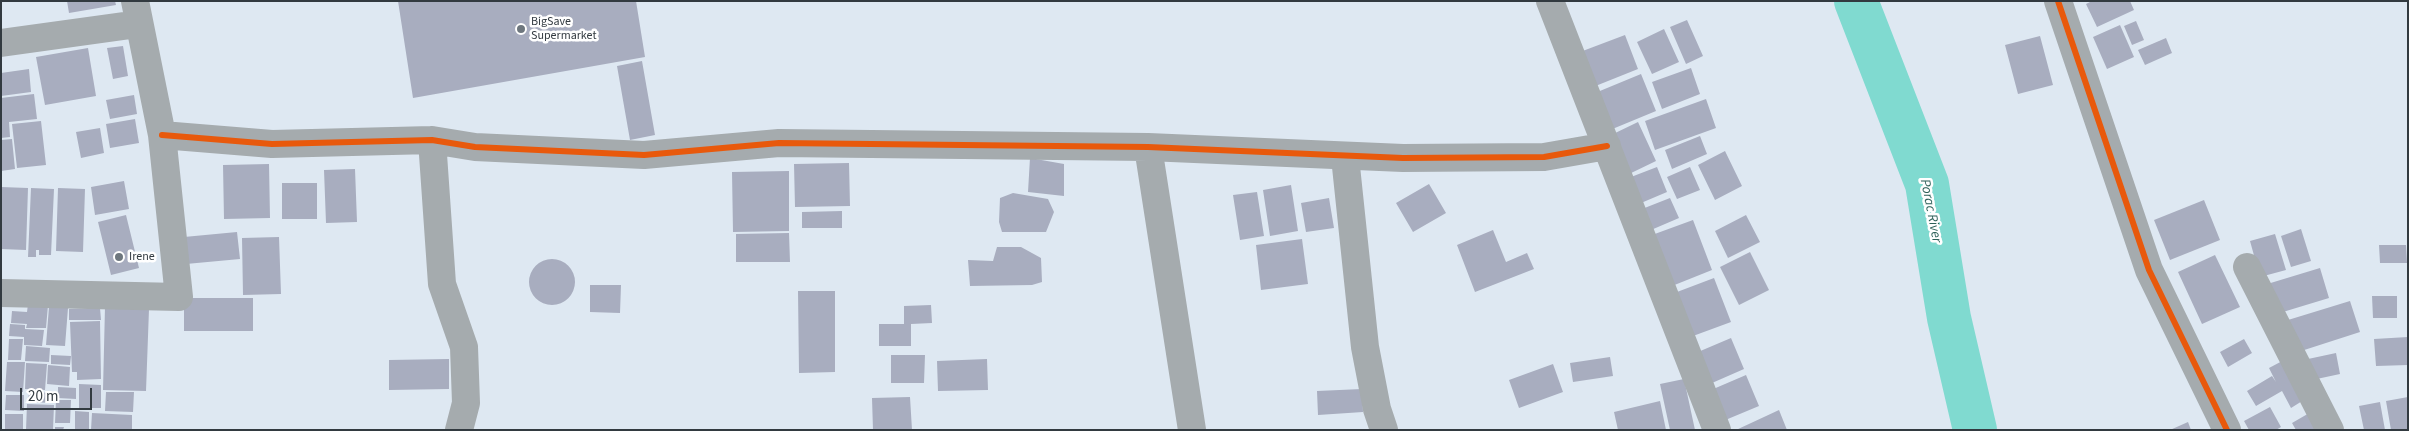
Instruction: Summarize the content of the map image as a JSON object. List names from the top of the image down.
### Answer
{
  "water": ["Porac River"],
  "places": ["BigSave Supermarket", "Irene"],
  "scale_bar": "20 m"
}
